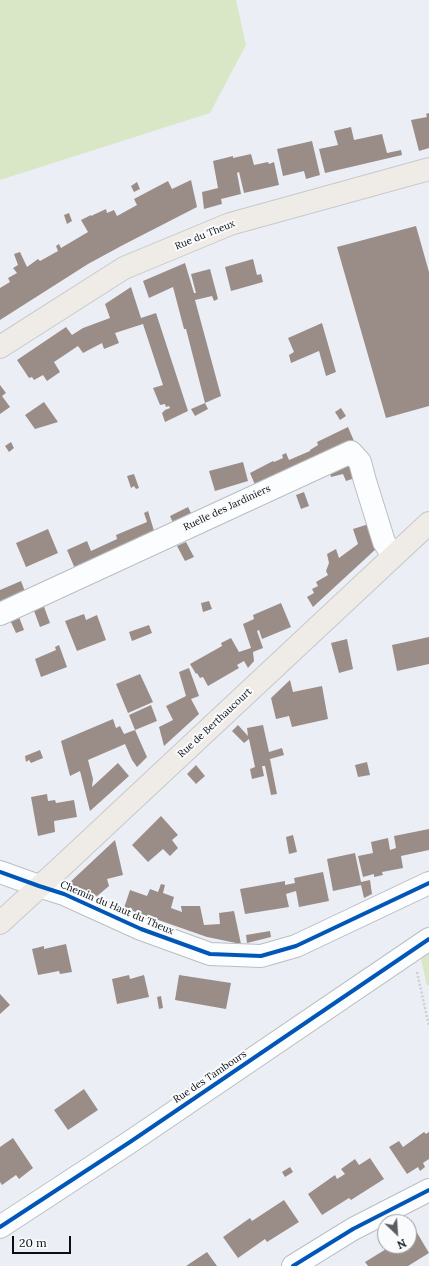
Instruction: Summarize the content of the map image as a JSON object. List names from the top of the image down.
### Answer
{
  "streets": {
    "main road": ["Rue du Theux", "Rue de Berthaucourt"],
    "street": ["Ruelle des Jardiniers", "Chemin du Haut du Theux", "Rue des Tambours"]
  },
  "crossings": [
    ["Ruelle des Jardiniers", "Rue de Berthaucourt"],
    ["Rue de Berthaucourt", "Chemin du Haut du Theux"]
  ],
  "scale_bar": "20 m",
  "north": "bottom right"
}
